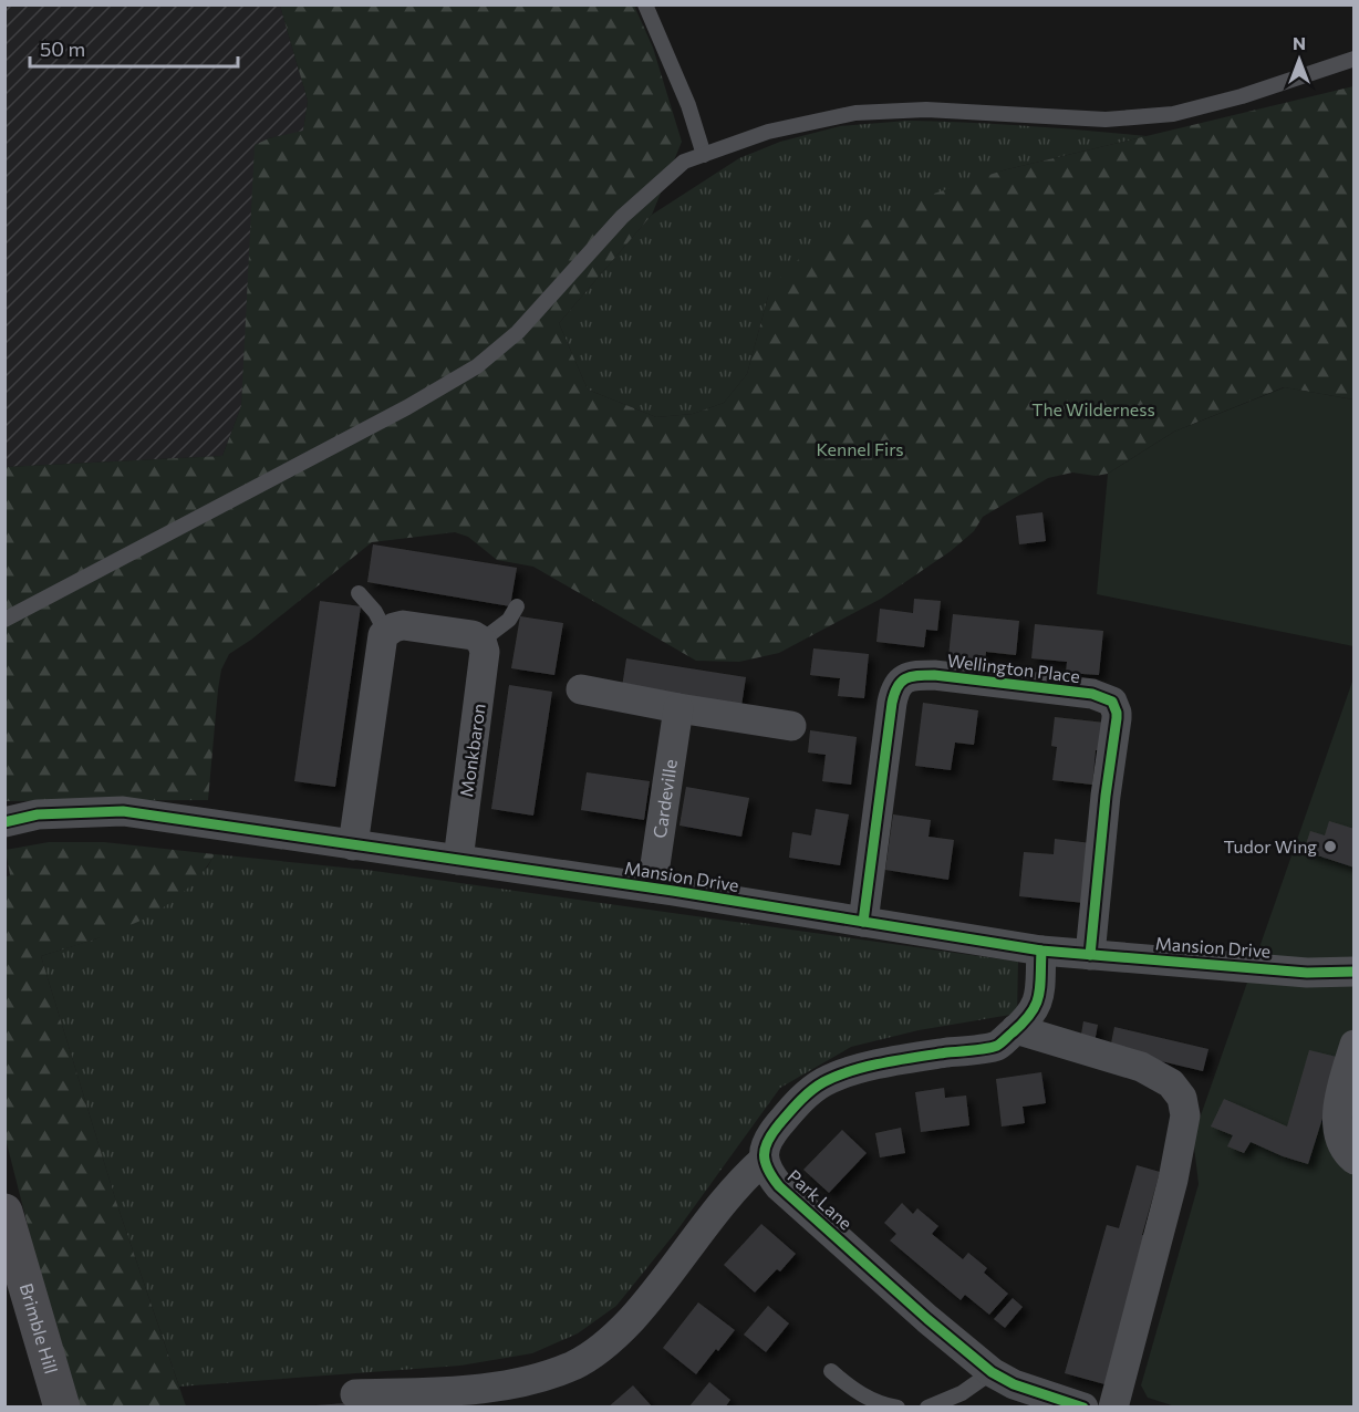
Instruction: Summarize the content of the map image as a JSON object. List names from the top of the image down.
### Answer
{
  "streets": {
    "main road": ["Brimble Hill"],
    "street": [
      "Wellington Place",
      "Monkbaron",
      "Cardeville",
      "Mansion Drive",
      "Park Lane"
    ]
  },
  "crossings": [
    ["Wellington Place", "Mansion Drive"],
    ["Monkbaron", "Mansion Drive"],
    ["Cardeville", "Mansion Drive"]
  ],
  "parks": ["The Wilderness", "Kennel Firs"],
  "places": ["Tudor Wing"],
  "scale_bar": "50 m",
  "north": "top"
}
